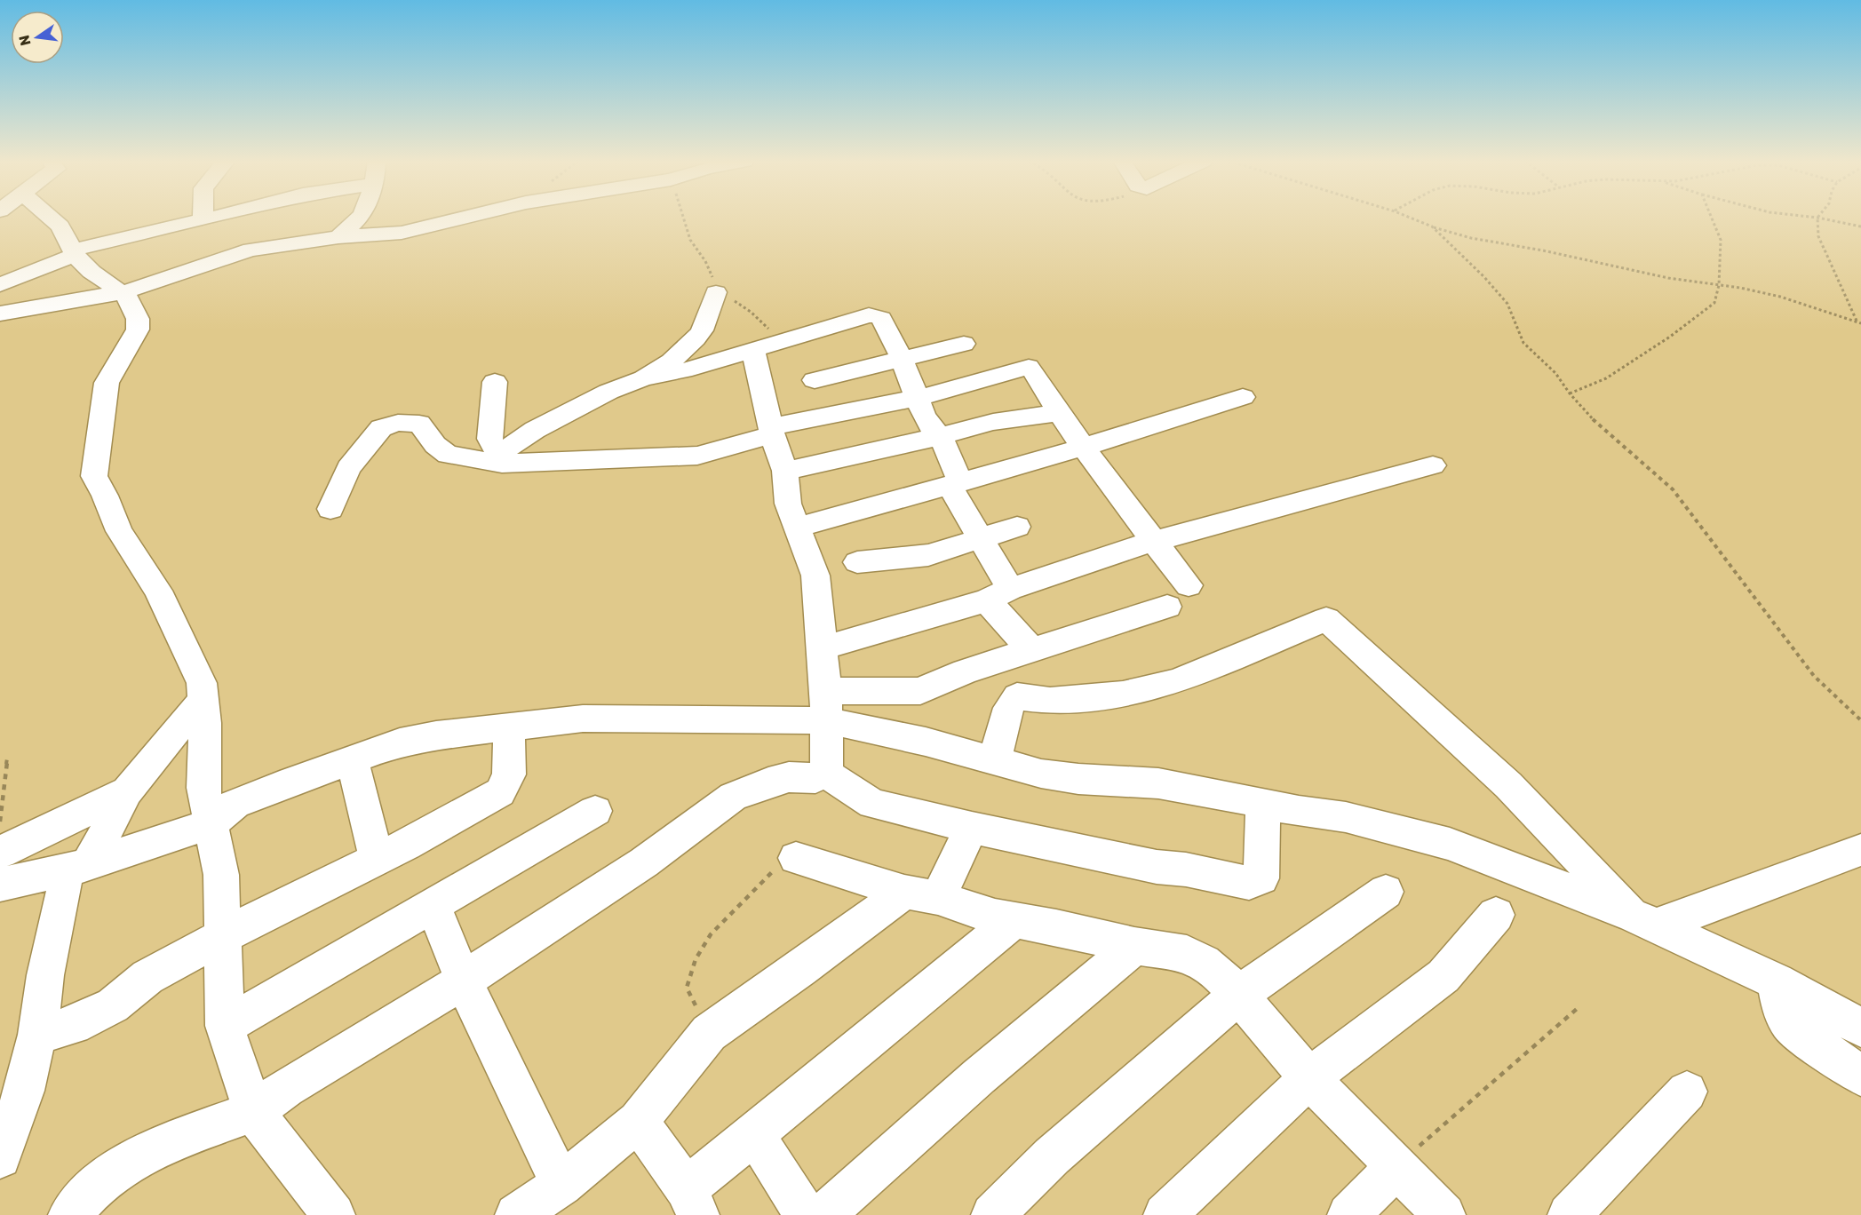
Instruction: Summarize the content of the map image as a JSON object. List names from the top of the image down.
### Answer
{
  "north": "left"
}
